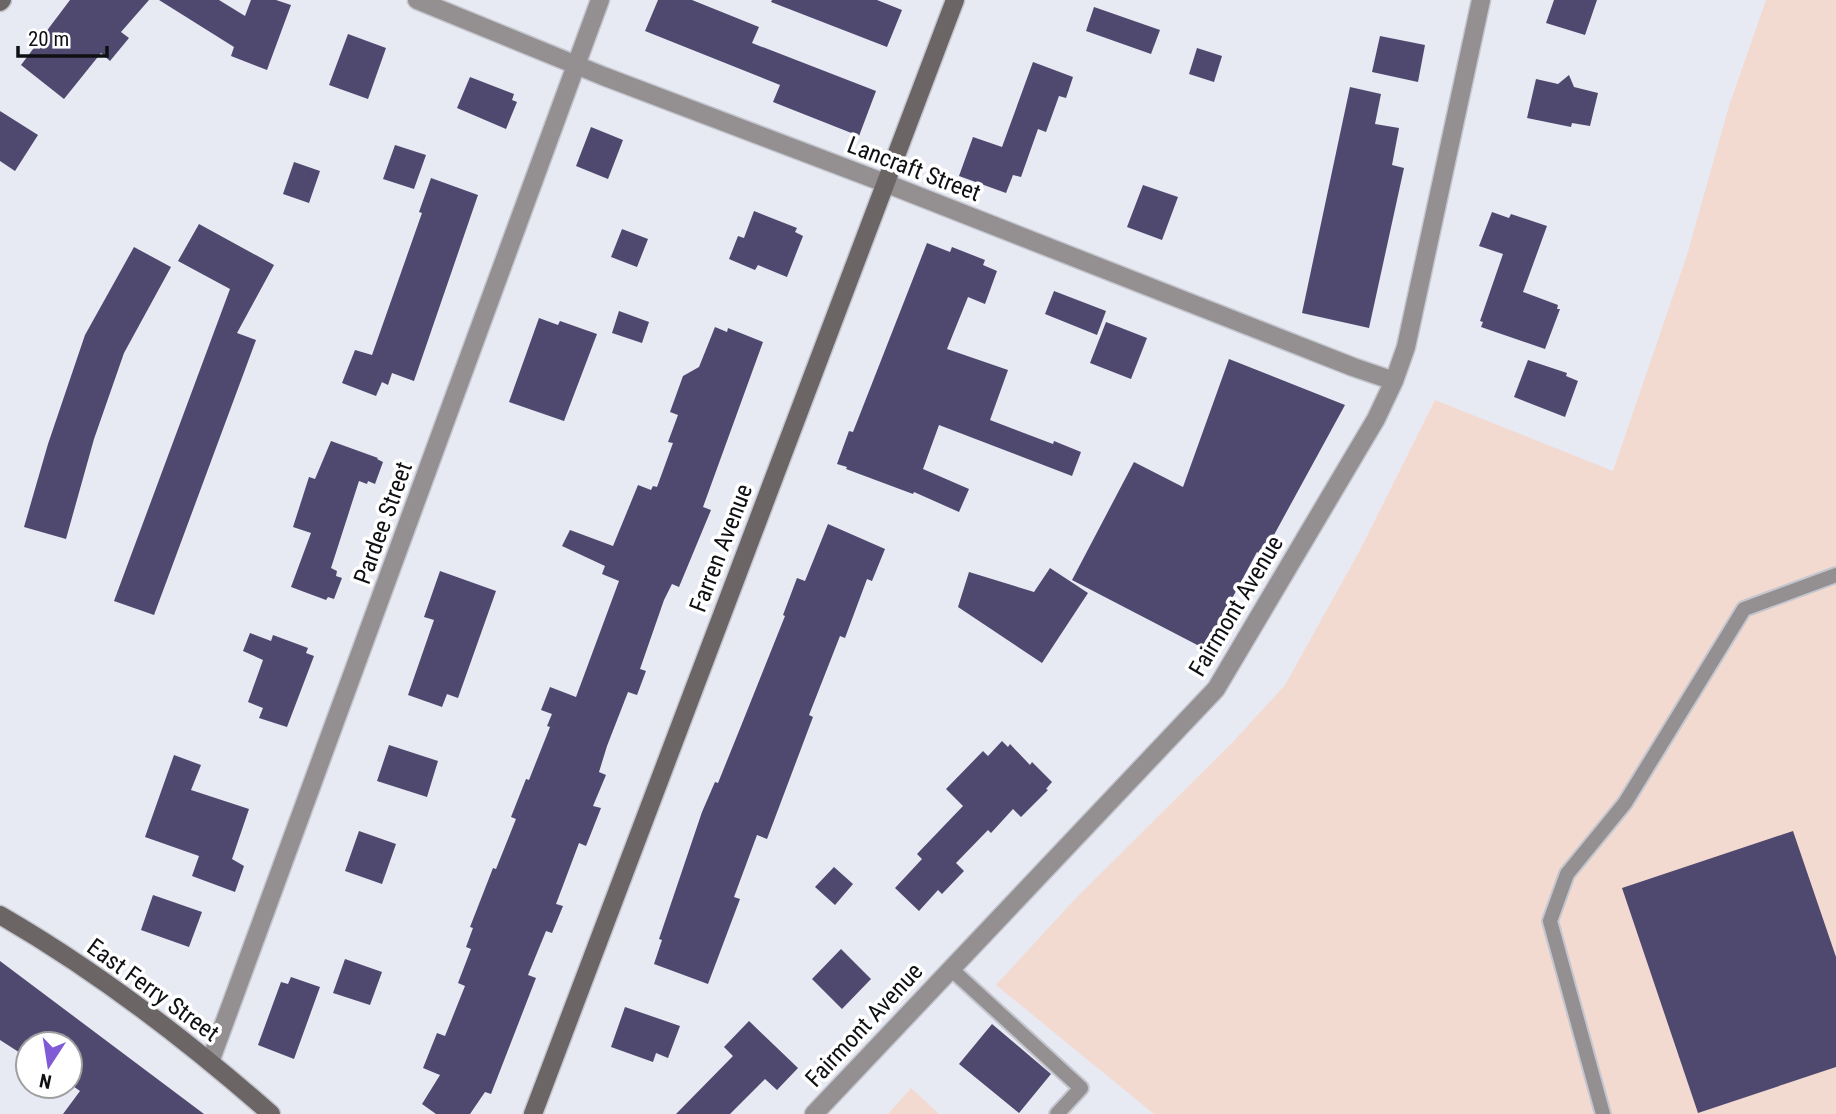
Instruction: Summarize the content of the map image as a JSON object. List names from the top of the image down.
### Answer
{
  "streets": {
    "main road": ["Farren Avenue", "East Ferry Street"],
    "street": ["Lancraft Street", "Pardee Street", "Fairmont Avenue"]
  },
  "crossings": [
    ["Lancraft Street", "Pardee Street"],
    ["Lancraft Street", "Farren Avenue"],
    ["Lancraft Street", "Fairmont Avenue"],
    ["Pardee Street", "East Ferry Street"]
  ],
  "scale_bar": "20 m",
  "north": "bottom"
}
